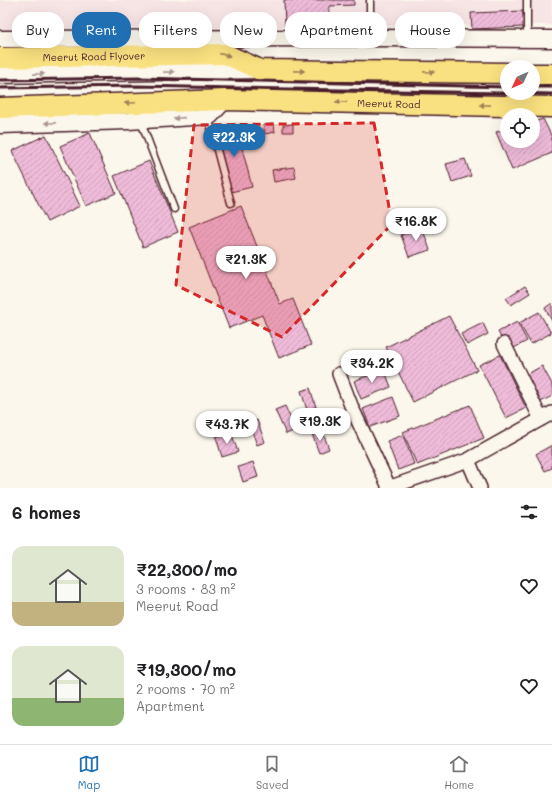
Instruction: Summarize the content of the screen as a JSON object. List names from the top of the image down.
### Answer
{
  "streets": {
    "main road": ["Meerut Road Flyover", "Meerut Road"]
  },
  "one_way": ["Meerut Road Flyover"],
  "north": "bottom left",
  "page": {
    "chip": [
      "Buy",
      "Rent",
      "Filters",
      "New",
      "Apartment",
      "House"
    ],
    "price": [
      "₹22.3K",
      "₹16.8K",
      "₹21.3K",
      "₹34.2K",
      "₹19.3K",
      "₹43.7K"
    ],
    "heading": "6 homes",
    "list": [
      {
        "name": "₹22,300/mo",
        "note": "3 rooms · 83 m² · Meerut Road"
      },
      {
        "name": "₹19,300/mo",
        "note": "2 rooms · 70 m² · Apartment"
      }
    ],
    "tabs": ["Map", "Saved", "Home"]
  }
}
